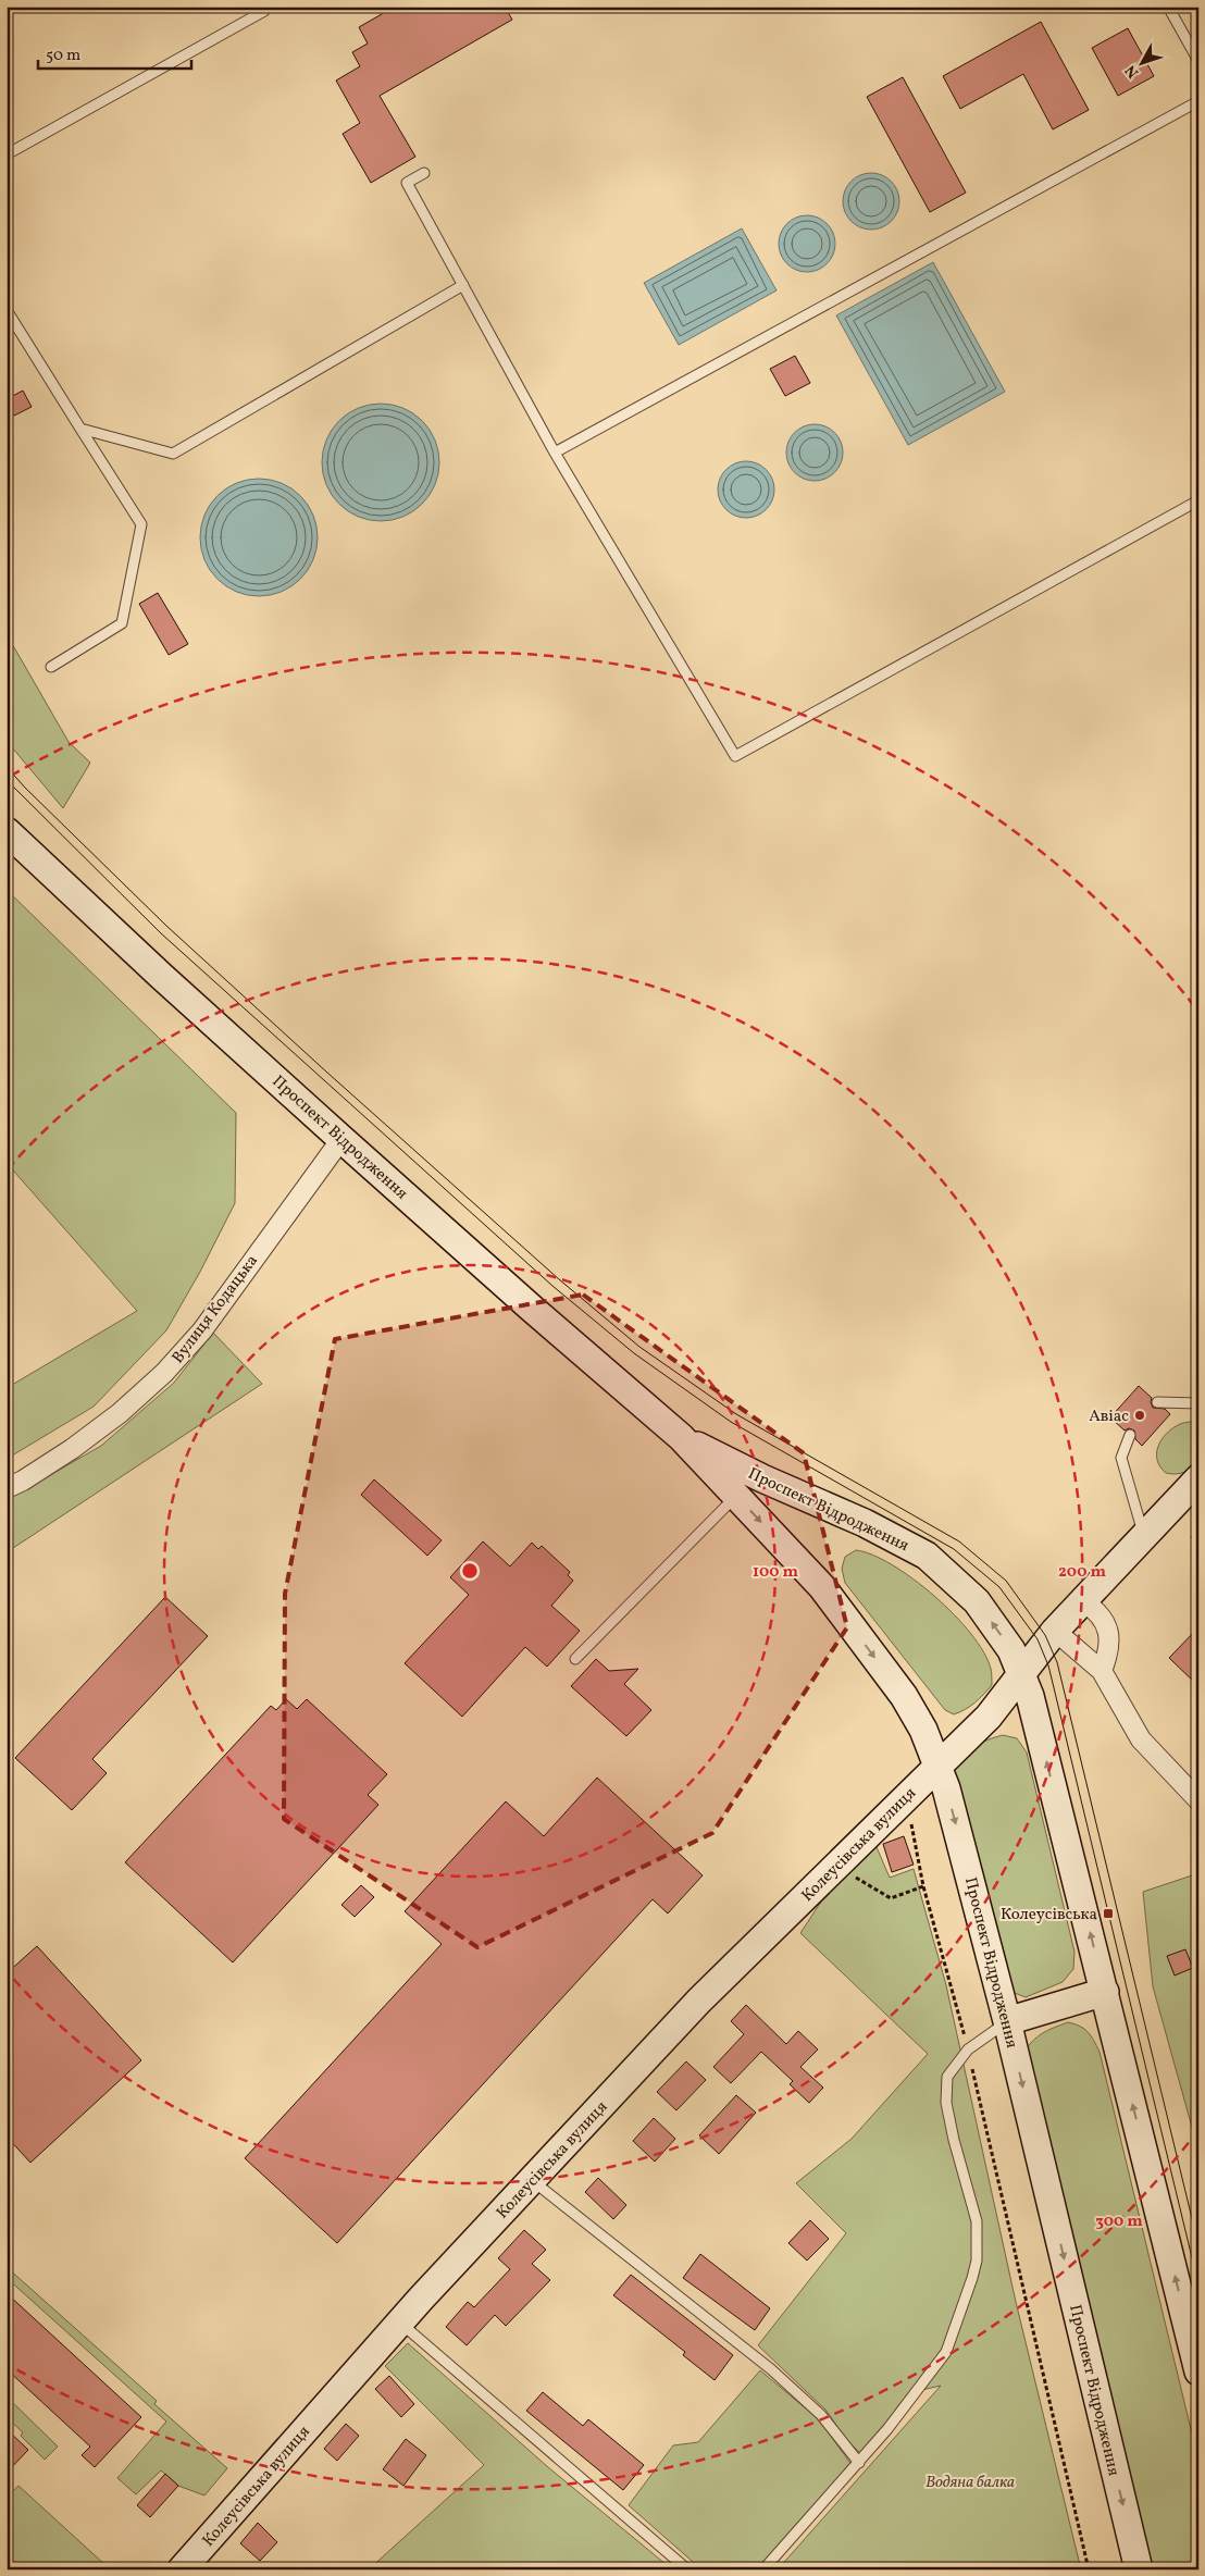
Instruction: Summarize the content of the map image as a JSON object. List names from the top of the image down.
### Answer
{
  "streets": {
    "street": ["Проспект Відродження", "Вулиця Кодацька", "Колеусівська вулиця"]
  },
  "crossings": [
    ["Проспект Відродження", "Вулиця Кодацька"],
    ["Проспект Відродження", "Колеусівська вулиця"]
  ],
  "parks": ["Водяна балка"],
  "places": {
    "other": ["Авіас"],
    "transit": ["Колеусівська"]
  },
  "scale_bar": "50 m",
  "north": "bottom left",
  "rings": ["100 m", "200 m", "300 m"]
}
